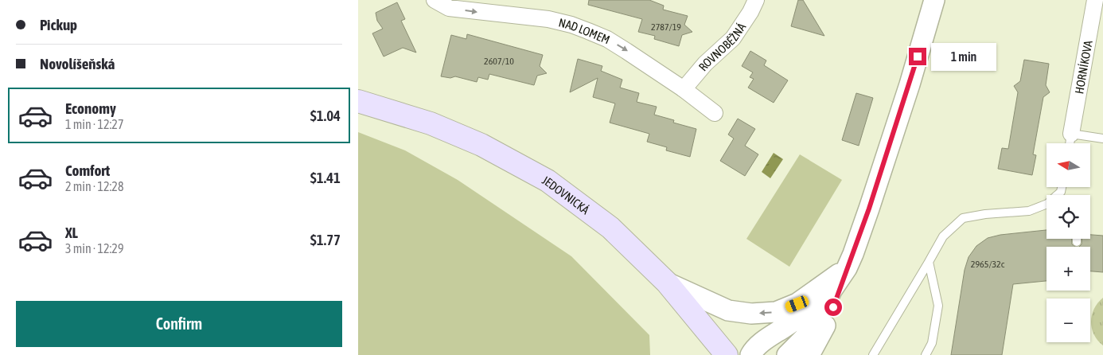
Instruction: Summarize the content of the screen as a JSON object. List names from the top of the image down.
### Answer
{
  "streets": {
    "main road": ["JEDOVNICKÁ"],
    "street": ["NAD LOMEM", "ROVNOBĚŽNÁ", "HORNÍKOVA"]
  },
  "crossings": [
    ["NAD LOMEM", "ROVNOBĚŽNÁ"]
  ],
  "one_way": ["NAD LOMEM"],
  "house_numbers": ["2787/19", "2607/10", "2965/32c"],
  "north": "left",
  "page": {
    "banner": ["Pickup", "Novolíšeňská"],
    "bubble": "1 min",
    "list": [
      {
        "name": "Economy",
        "note": "1 min · 12:27",
        "value": "$1.04"
      },
      {
        "name": "Comfort",
        "note": "2 min · 12:28",
        "value": "$1.41"
      },
      {
        "name": "XL",
        "note": "3 min · 12:29",
        "value": "$1.77"
      }
    ],
    "map_buttons": ["+", "−"],
    "buttons": "Confirm"
  }
}
